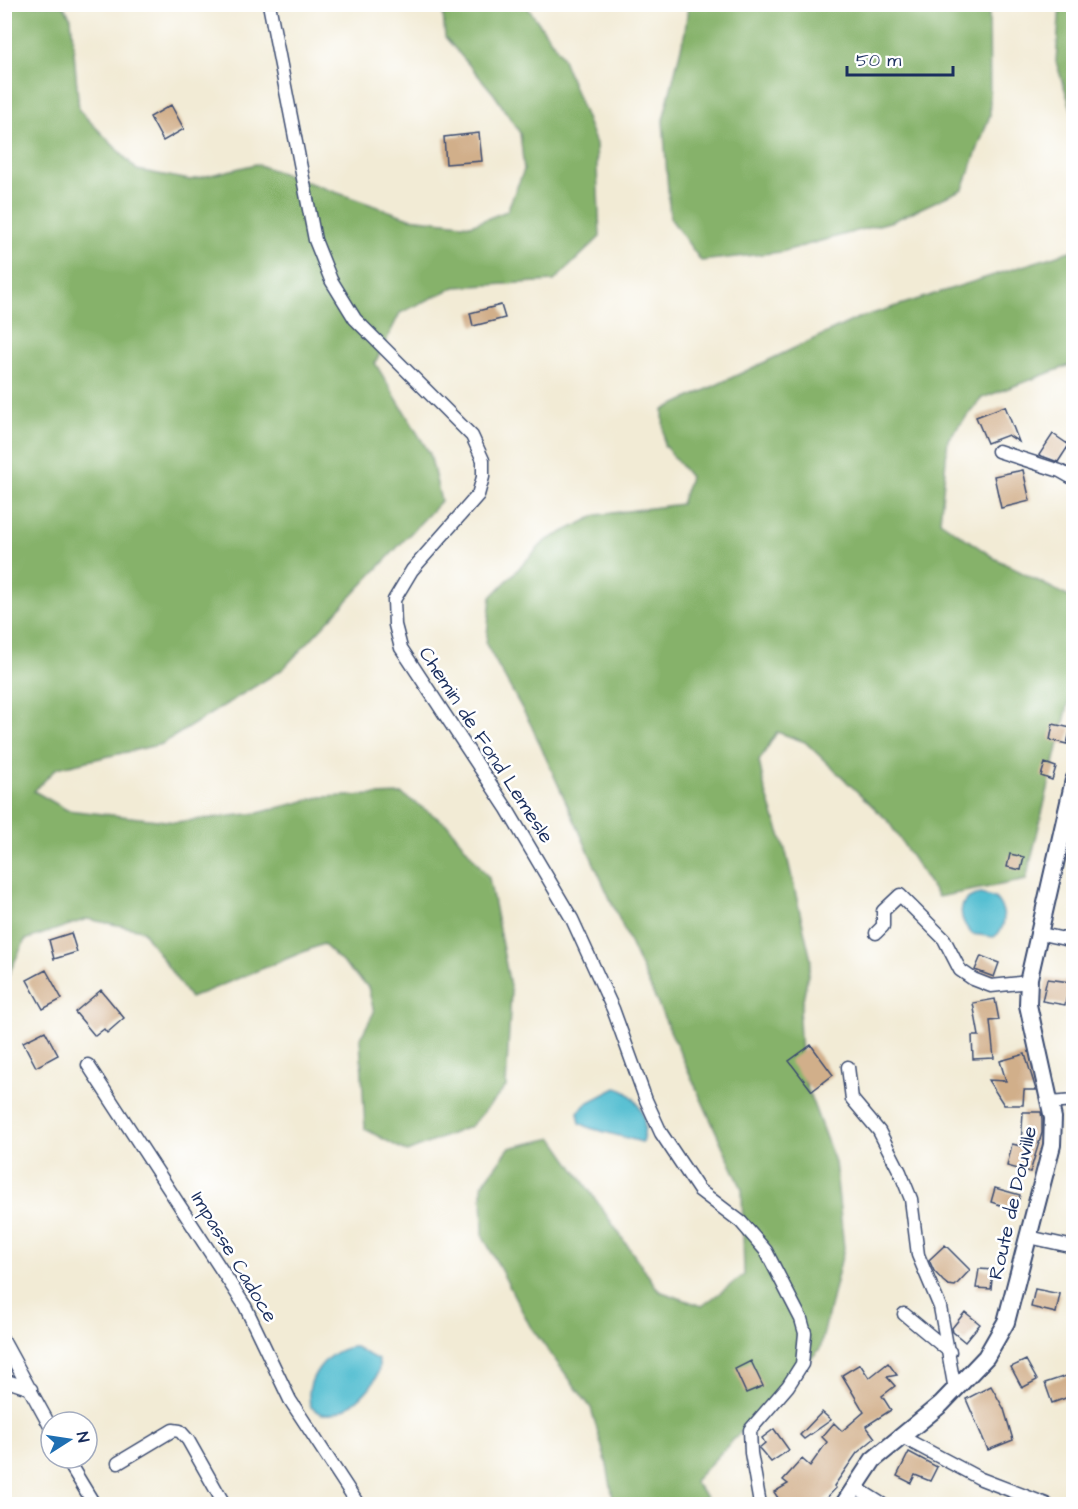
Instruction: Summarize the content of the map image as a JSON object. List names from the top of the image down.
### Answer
{
  "streets": {
    "main road": ["Route de Douville"],
    "street": ["Chemin de Fond Lemesle", "Impasse Cadoce"]
  },
  "scale_bar": "50 m",
  "north": "right"
}
